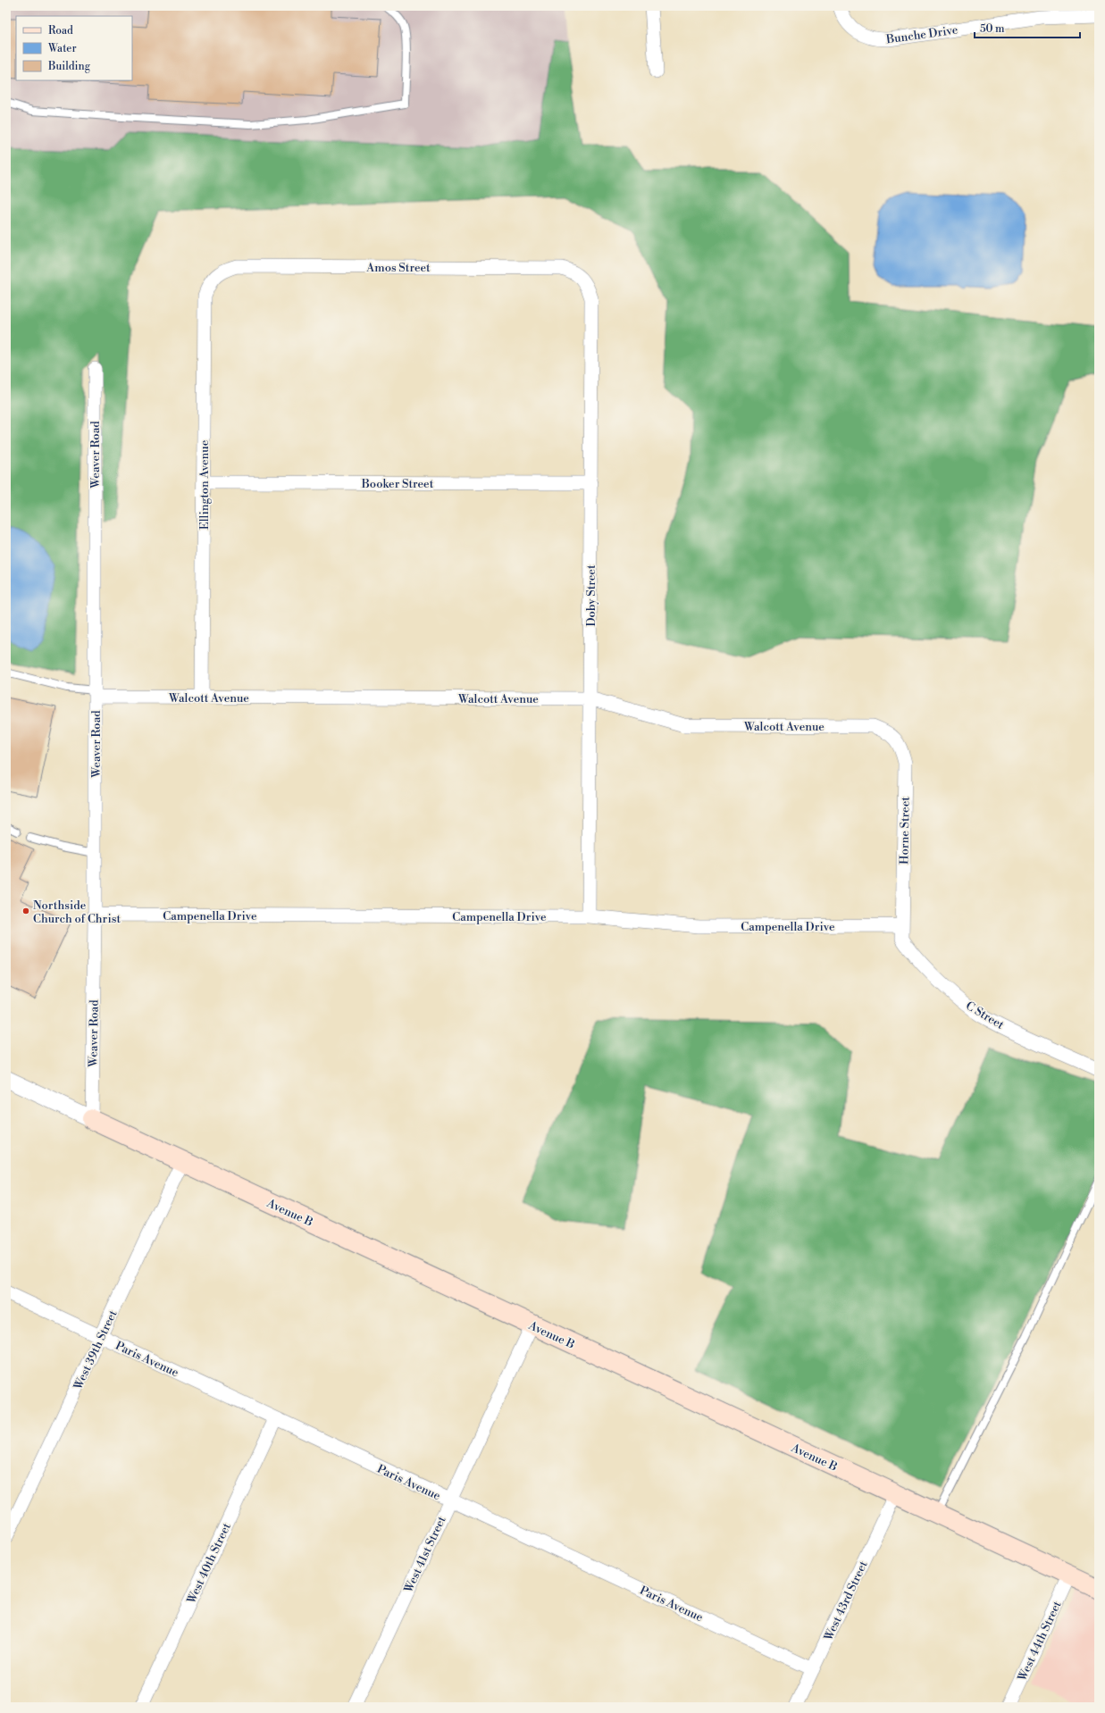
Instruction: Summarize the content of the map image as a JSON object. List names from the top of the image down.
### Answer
{
  "streets": {
    "main road": ["Avenue B"],
    "street": [
      "Bunche Drive",
      "Amos Street",
      "Weaver Road",
      "Booker Street",
      "Ellington Avenue",
      "Doby Street",
      "Walcott Avenue",
      "Horne Street",
      "Campenella Drive",
      "C Street",
      "West 39th Street",
      "Paris Avenue",
      "West 41st Street",
      "West 40th Street",
      "West 43rd Street",
      "West 44th Street"
    ]
  },
  "crossings": [
    ["Amos Street", "Ellington Avenue"],
    ["Amos Street", "Doby Street"],
    ["Weaver Road", "Walcott Avenue"],
    ["Weaver Road", "Campenella Drive"],
    ["Weaver Road", "Avenue B"],
    ["Booker Street", "Ellington Avenue"],
    ["Booker Street", "Doby Street"],
    ["Ellington Avenue", "Walcott Avenue"],
    ["Doby Street", "Walcott Avenue"],
    ["Doby Street", "Campenella Drive"],
    ["Walcott Avenue", "Horne Street"],
    ["Horne Street", "Campenella Drive"],
    ["Horne Street", "C Street"],
    ["Campenella Drive", "C Street"],
    ["Avenue B", "West 39th Street"],
    ["Avenue B", "West 41st Street"],
    ["Avenue B", "West 43rd Street"],
    ["Avenue B", "West 44th Street"],
    ["West 39th Street", "Paris Avenue"],
    ["Paris Avenue", "West 41st Street"],
    ["Paris Avenue", "West 40th Street"],
    ["Paris Avenue", "West 43rd Street"]
  ],
  "places": ["Northside Church of Christ"],
  "legend": ["Road", "Water", "Building"],
  "scale_bar": "50 m"
}
